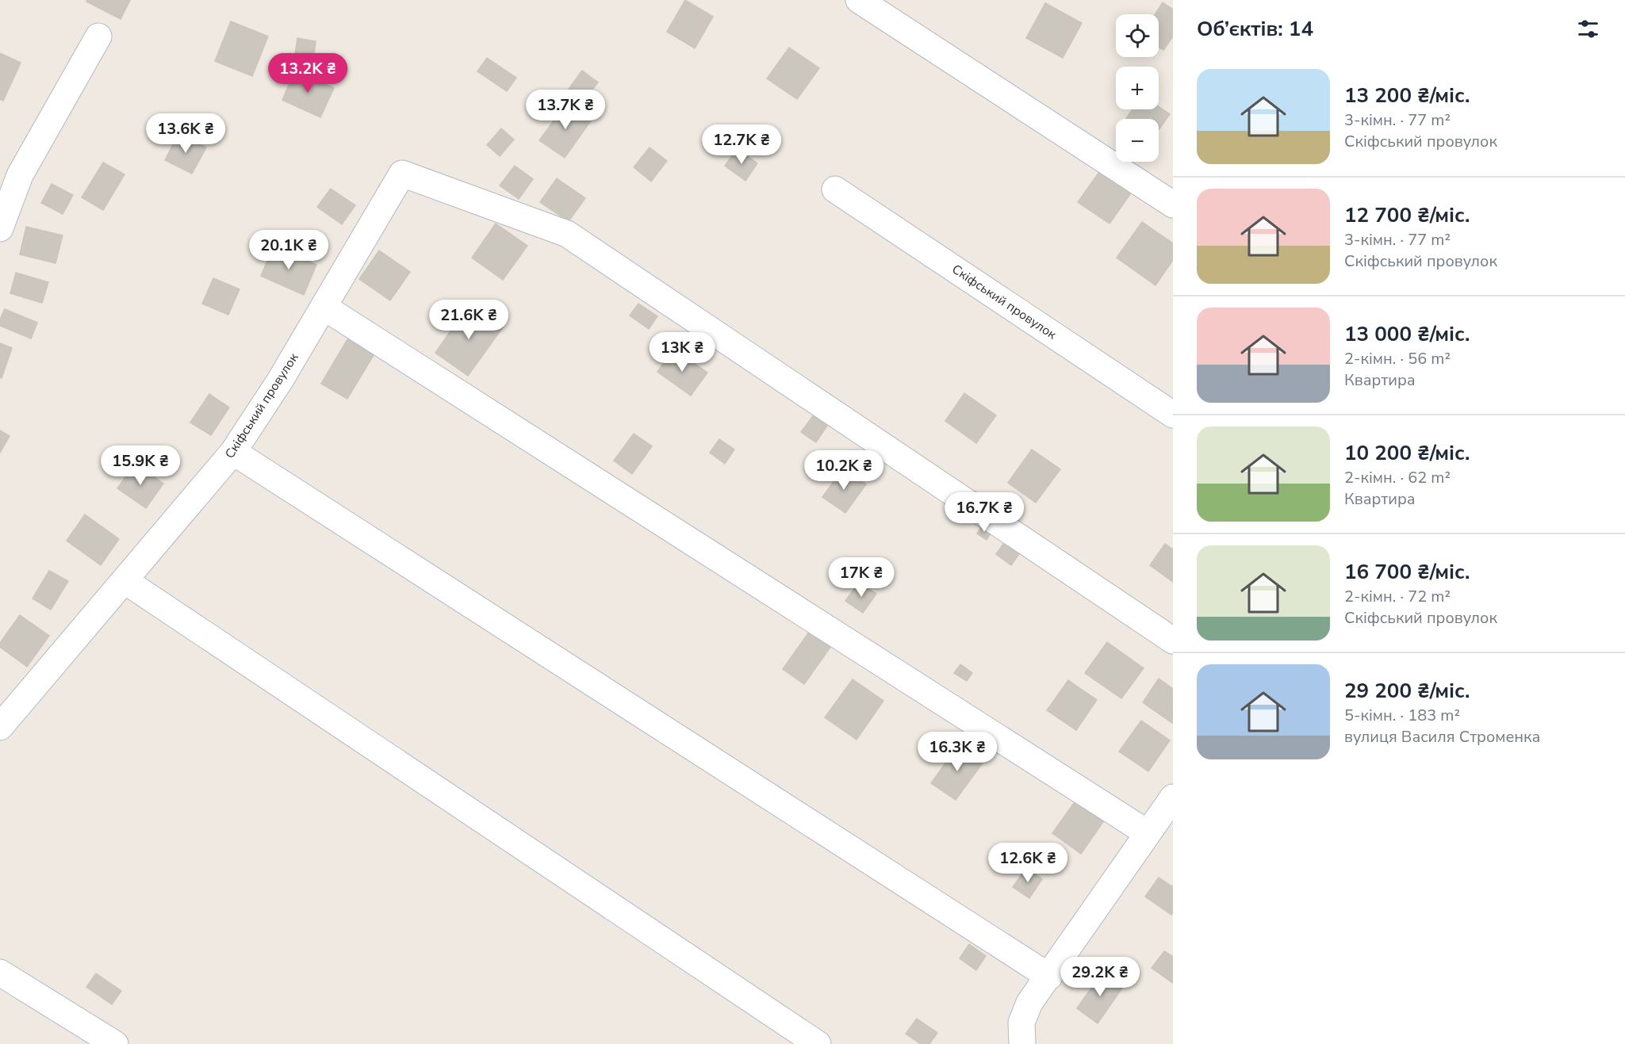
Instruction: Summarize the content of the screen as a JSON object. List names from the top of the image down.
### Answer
{
  "streets": {
    "street": ["Скіфський провулок"]
  },
  "page": {
    "heading": "Об’єктів: 14",
    "map_buttons": ["+", "−"],
    "price": [
      "13.2K ₴",
      "13.7K ₴",
      "13.6K ₴",
      "12.7K ₴",
      "20.1K ₴",
      "21.6K ₴",
      "13K ₴",
      "15.9K ₴",
      "10.2K ₴",
      "16.7K ₴",
      "17K ₴",
      "16.3K ₴",
      "12.6K ₴",
      "29.2K ₴"
    ],
    "list": [
      {
        "name": "13 200 ₴/міс.",
        "note": "3-кімн. · 77 m² · Скіфський провулок"
      },
      {
        "name": "12 700 ₴/міс.",
        "note": "3-кімн. · 77 m² · Скіфський провулок"
      },
      {
        "name": "13 000 ₴/міс.",
        "note": "2-кімн. · 56 m² · Квартира"
      },
      {
        "name": "10 200 ₴/міс.",
        "note": "2-кімн. · 62 m² · Квартира"
      },
      {
        "name": "16 700 ₴/міс.",
        "note": "2-кімн. · 72 m² · Скіфський провулок"
      },
      {
        "name": "29 200 ₴/міс.",
        "note": "5-кімн. · 183 m² · вулиця Василя Строменка"
      }
    ]
  }
}
